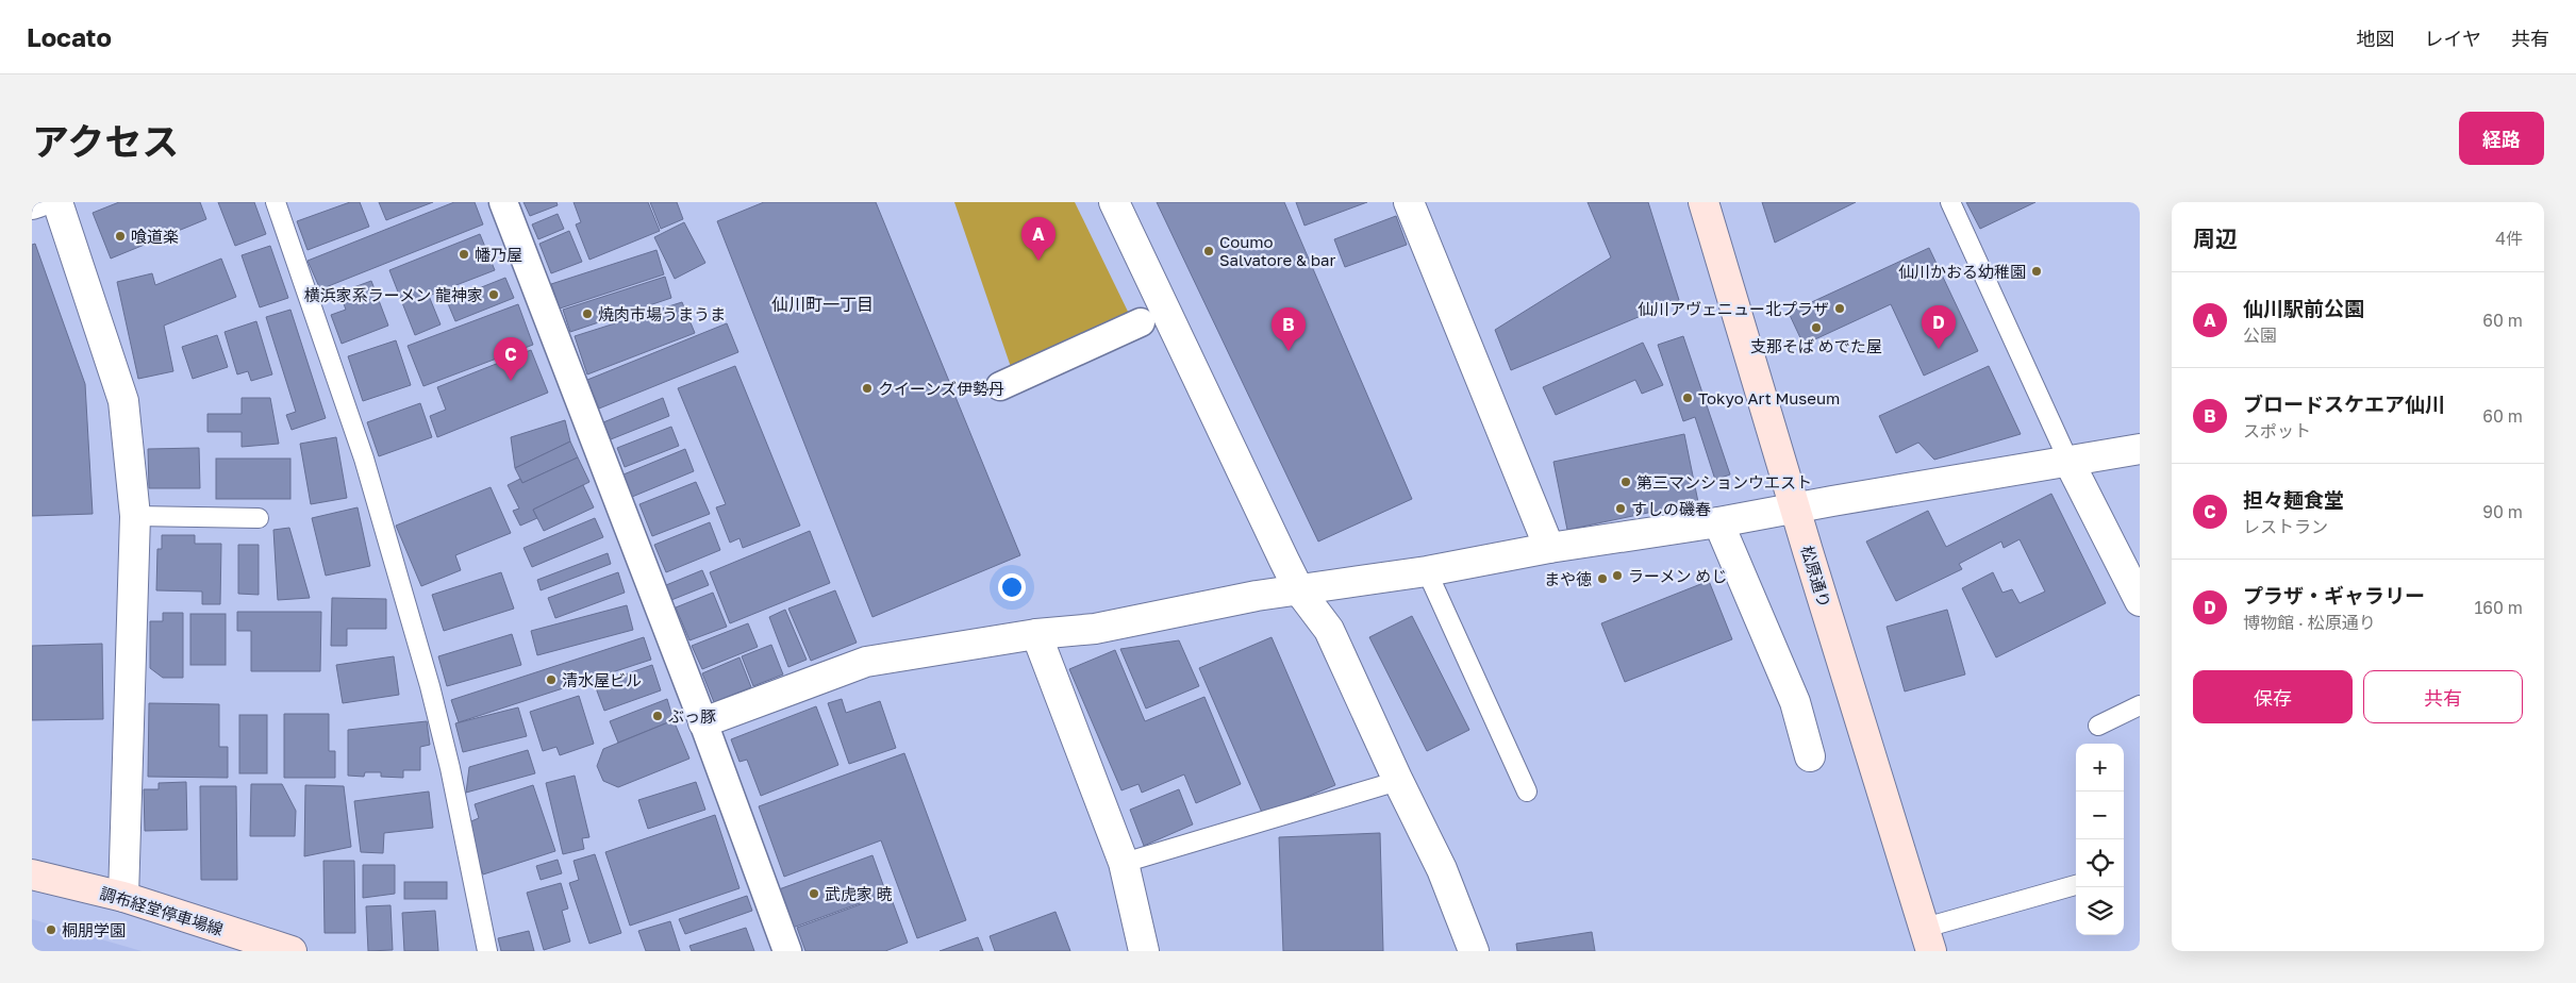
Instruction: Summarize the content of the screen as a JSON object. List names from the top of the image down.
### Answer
{
  "streets": {
    "main road": ["松原通り", "調布経堂停車場線"]
  },
  "districts": ["仙川町一丁目"],
  "places": [
    "喰道楽",
    "Coumo Salvatore & bar",
    "幡乃屋",
    "仙川かおる幼稚園",
    "横浜家系ラーメン 龍神家",
    "仙川アヴェニュー北プラザ",
    "焼肉市場うまうま",
    "支那そば めでた屋",
    "クイーンズ伊勢丹",
    "Tokyo Art Museum",
    "第三マンションウエスト",
    "すしの磯春",
    "ラーメン めじ",
    "まや徳",
    "清水屋ビル",
    "ぶっ豚",
    "武虎家 暁",
    "桐朋学園"
  ],
  "page": {
    "header": "Locato",
    "nav": ["地図", "レイヤ", "共有"],
    "title": "アクセス",
    "buttons": [
      "経路",
      ["保存", "共有"]
    ],
    "heading": ["周辺", "4件"],
    "pins": [
      "A",
      "D",
      "B",
      "C"
    ],
    "list": [
      {
        "mark": "A",
        "name": "仙川駅前公園",
        "note": "公園",
        "value": "60 m"
      },
      {
        "mark": "B",
        "name": "ブロードスケエア仙川",
        "note": "スポット",
        "value": "60 m"
      },
      {
        "mark": "C",
        "name": "担々麺食堂",
        "note": "レストラン",
        "value": "90 m"
      },
      {
        "mark": "D",
        "name": "プラザ・ギャラリー",
        "note": "博物館 · 松原通り",
        "value": "160 m"
      }
    ],
    "map_buttons": ["+", "−"]
  }
}
